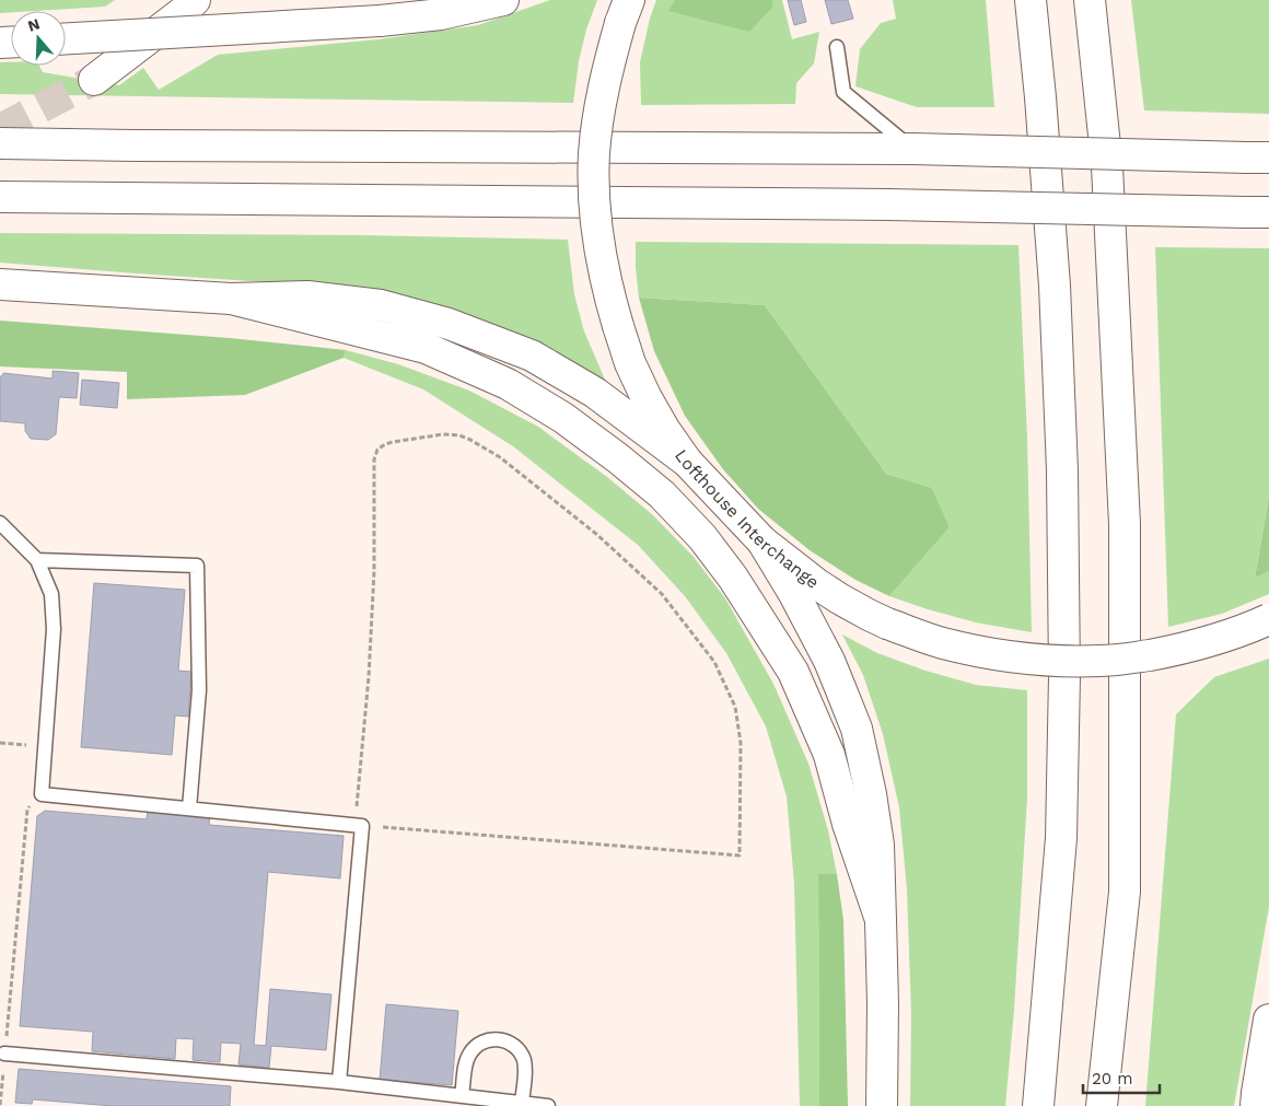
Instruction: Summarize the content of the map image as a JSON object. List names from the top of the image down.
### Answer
{
  "streets": {
    "highway": ["Lofthouse Interchange"]
  },
  "scale_bar": "20 m",
  "north": "top"
}
